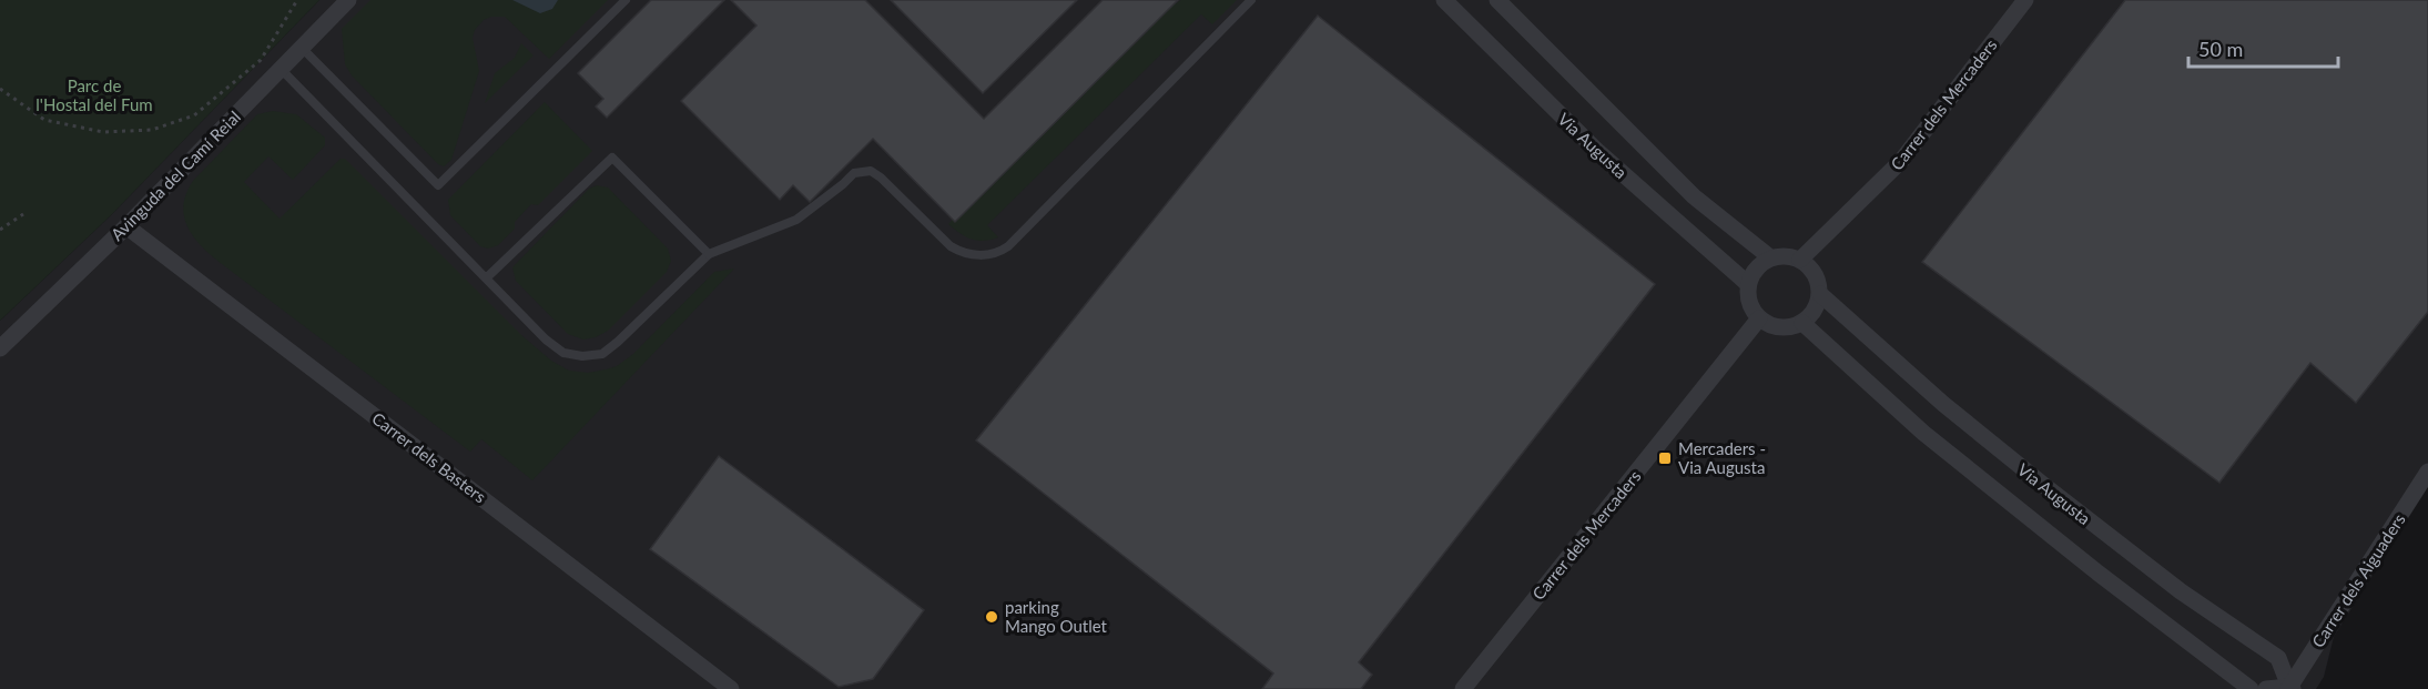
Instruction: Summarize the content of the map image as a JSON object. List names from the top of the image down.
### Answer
{
  "streets": {
    "street": [
      "Carrer dels Mercaders",
      "Via Augusta",
      "Avinguda del Camí Reial",
      "Carrer dels Basters",
      "Carrer dels Aiguaders"
    ]
  },
  "crossings": [
    ["Carrer dels Mercaders", "Via Augusta"],
    ["Via Augusta", "Carrer dels Aiguaders"],
    ["Avinguda del Camí Reial", "Carrer dels Basters"]
  ],
  "parks": ["Parc de l'Hostal del Fum"],
  "places": {
    "transit": ["Mercaders - Via Augusta"],
    "other": ["parking Mango Outlet"]
  },
  "scale_bar": "50 m"
}
